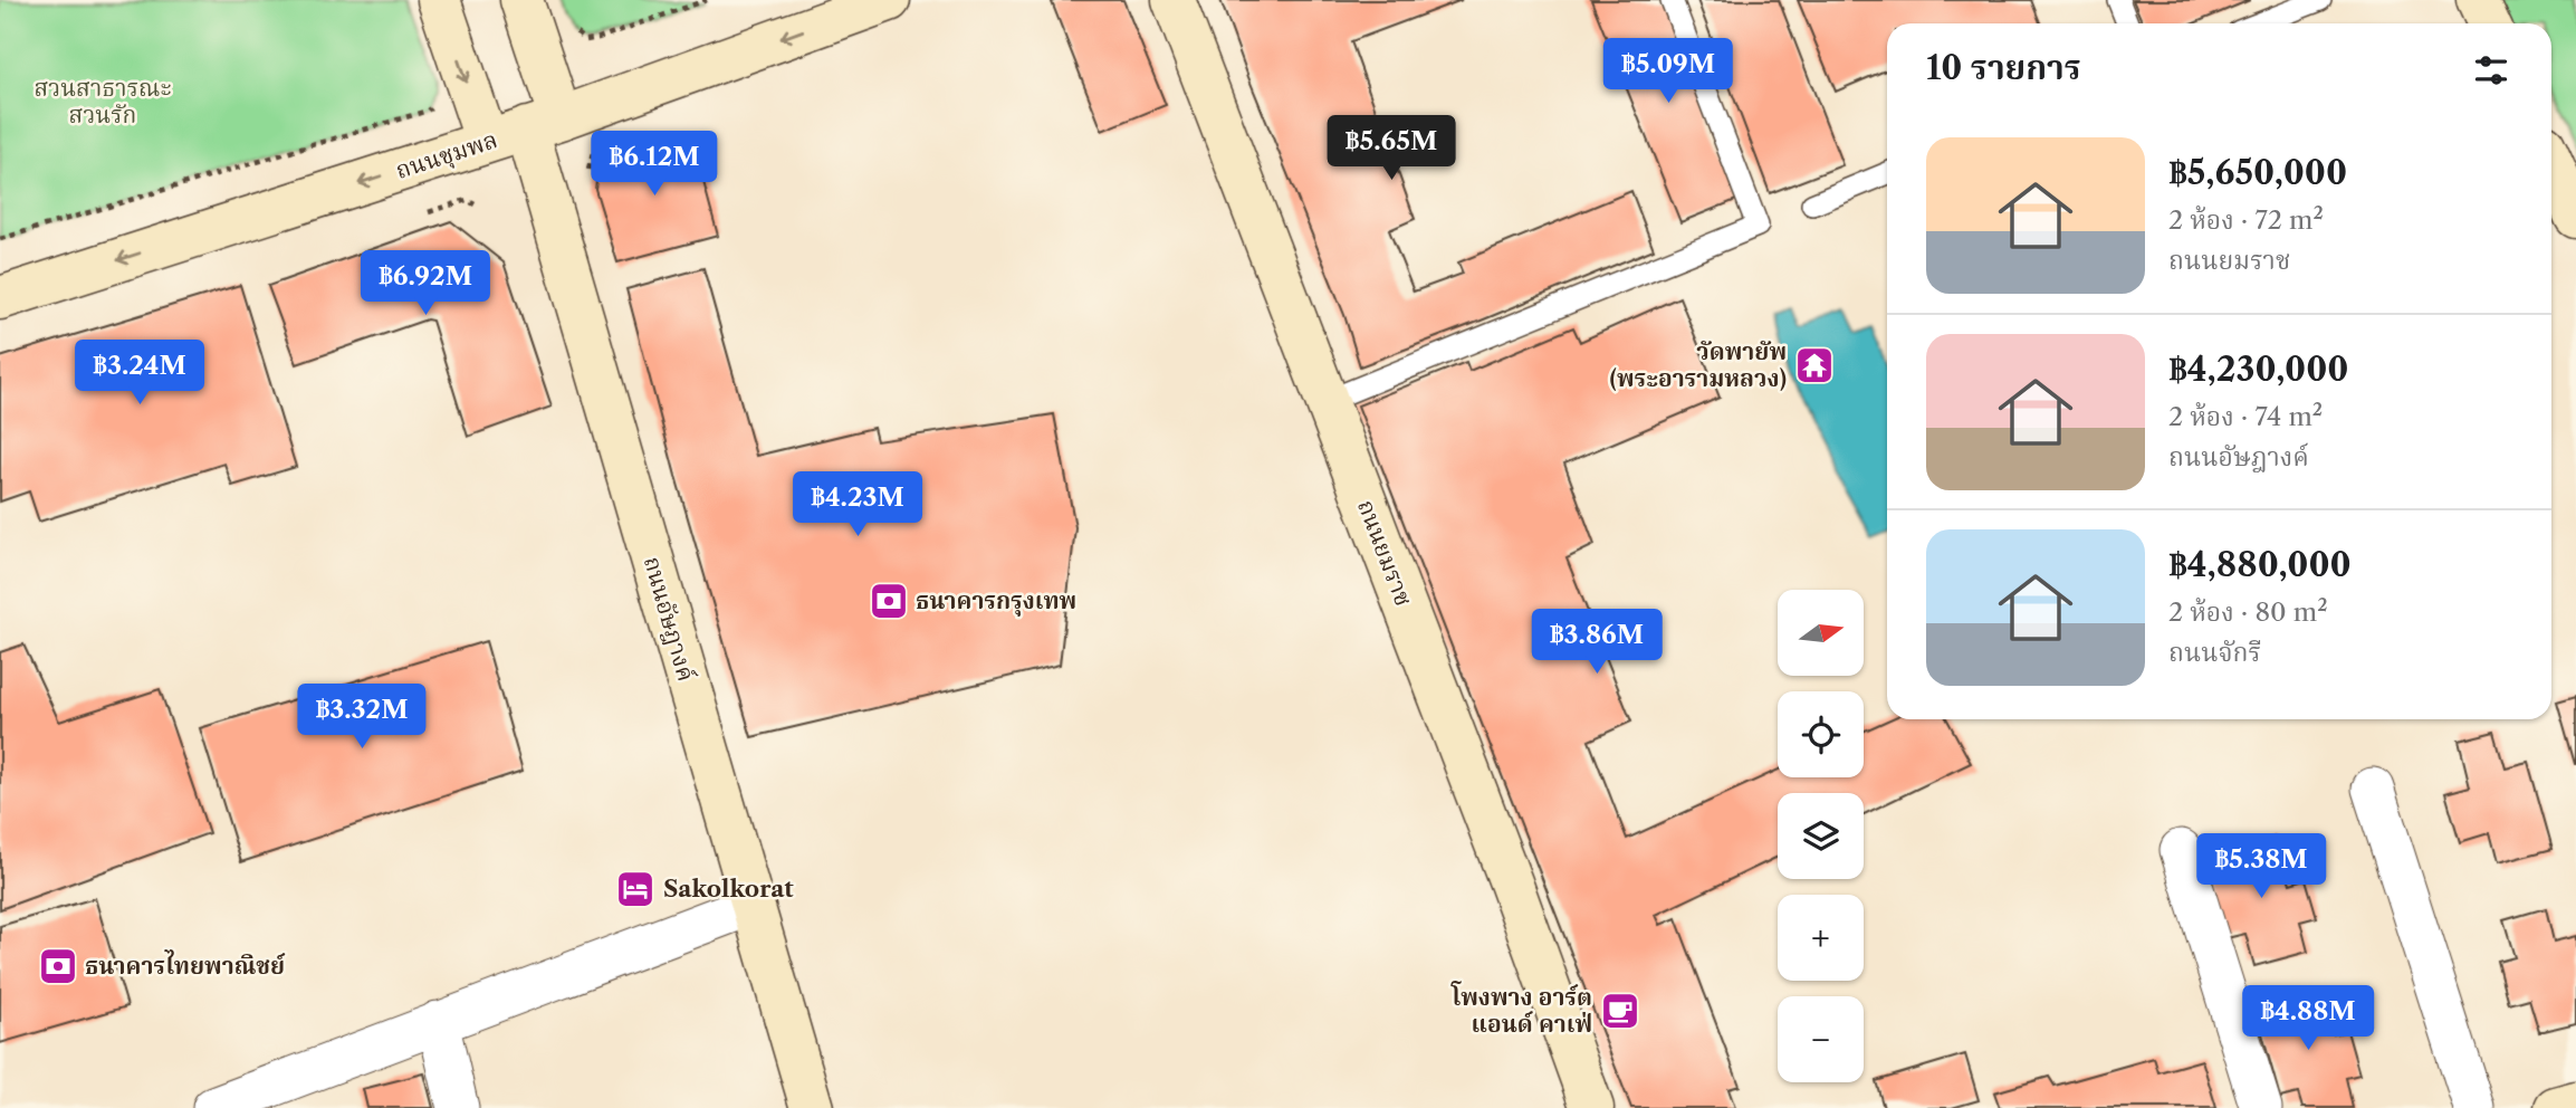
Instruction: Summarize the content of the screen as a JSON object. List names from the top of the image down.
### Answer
{
  "streets": {
    "main road": ["ถนนชุมพล", "ถนนยมราช", "ถนนอัษฎางค์"]
  },
  "crossings": [
    ["ถนนชุมพล", "ถนนอัษฎางค์"]
  ],
  "one_way": ["ถนนชุมพล"],
  "parks": ["สวนสาธารณะ สวนรัก"],
  "places": {
    "temple": ["วัดพายัพ (พระอารามหลวง)"],
    "bank": ["ธนาคารกรุงเทพ", "ธนาคารไทยพาณิชย์"],
    "hotel": ["Sakolkorat"],
    "cafe": ["โพงพาง อาร์ต แอนด์ คาเฟ่"]
  },
  "north": "right",
  "page": {
    "heading": "10 รายการ",
    "price": [
      "฿5.09M",
      "฿5.65M",
      "฿6.12M",
      "฿6.92M",
      "฿3.24M",
      "฿4.23M",
      "฿3.86M",
      "฿3.32M",
      "฿5.38M",
      "฿4.88M"
    ],
    "list": [
      {
        "name": "฿5,650,000",
        "note": "2 ห้อง · 72 m² · ถนนยมราช"
      },
      {
        "name": "฿4,230,000",
        "note": "2 ห้อง · 74 m² · ถนนอัษฎางค์"
      },
      {
        "name": "฿4,880,000",
        "note": "2 ห้อง · 80 m² · ถนนจักรี"
      }
    ],
    "map_buttons": ["+", "−"]
  }
}
